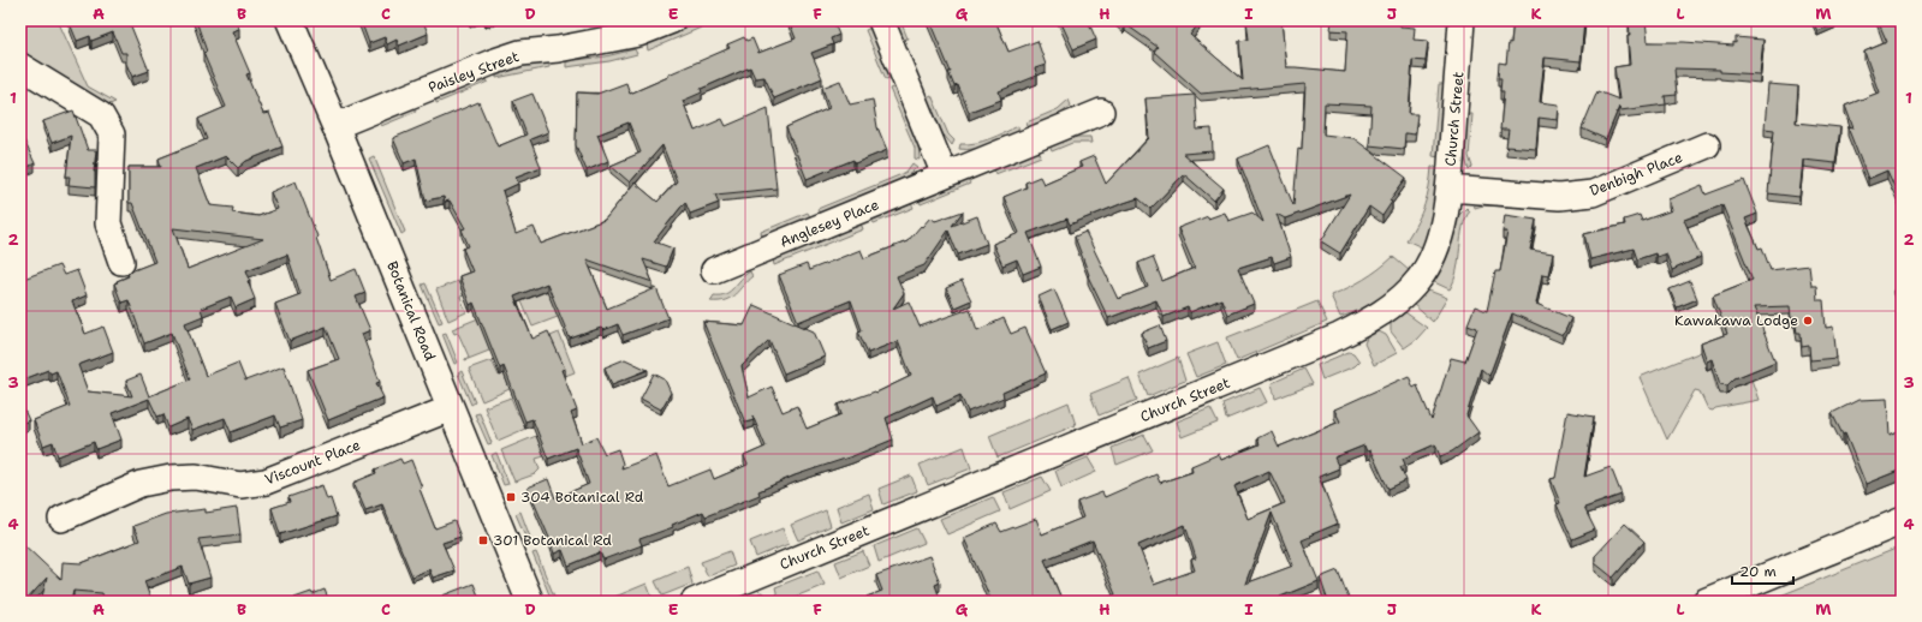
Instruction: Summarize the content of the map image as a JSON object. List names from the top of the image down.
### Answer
{
  "streets": {
    "main road": ["Botanical Road"],
    "street": [
      "Paisley Street",
      "Church Street",
      "Denbigh Place",
      "Anglesey Place",
      "Viscount Place"
    ]
  },
  "crossings": [
    ["Paisley Street", "Botanical Road"],
    ["Church Street", "Denbigh Place"],
    ["Botanical Road", "Viscount Place"]
  ],
  "places": {
    "other": ["Kawakawa Lodge"],
    "transit": ["304 Botanical Rd", "301 Botanical Rd"]
  },
  "scale_bar": "20 m",
  "grid": {
    "columns": [
      "A",
      "B",
      "C",
      "D",
      "E",
      "F",
      "G",
      "H",
      "I",
      "J",
      "K",
      "L",
      "M"
    ],
    "rows": [
      "1",
      "2",
      "3",
      "4"
    ]
  }
}
